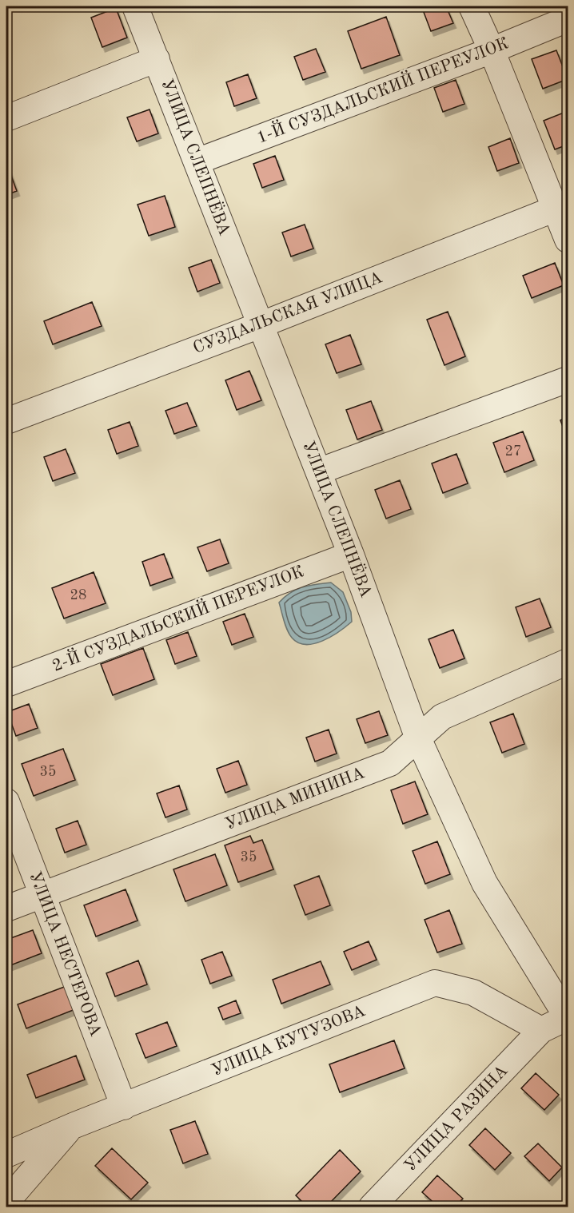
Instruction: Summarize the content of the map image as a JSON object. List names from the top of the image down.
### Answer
{
  "streets": {
    "street": [
      "1-Й СУЗДАЛЬСКИЙ ПЕРЕУЛОК",
      "УЛИЦА СЛЕПНЁВА",
      "СУЗДАЛЬСКАЯ УЛИЦА",
      "2-Й СУЗДАЛЬСКИЙ ПЕРЕУЛОК",
      "УЛИЦА МИНИНА",
      "УЛИЦА НЕСТЕРОВА",
      "УЛИЦА КУТУЗОВА",
      "УЛИЦА РАЗИНА"
    ]
  },
  "crossings": [
    ["1-Й СУЗДАЛЬСКИЙ ПЕРЕУЛОК", "УЛИЦА СЛЕПНЁВА"],
    ["УЛИЦА СЛЕПНЁВА", "СУЗДАЛЬСКАЯ УЛИЦА"],
    ["УЛИЦА СЛЕПНЁВА", "2-Й СУЗДАЛЬСКИЙ ПЕРЕУЛОК"],
    ["УЛИЦА СЛЕПНЁВА", "УЛИЦА МИНИНА"],
    ["УЛИЦА МИНИНА", "УЛИЦА НЕСТЕРОВА"],
    ["УЛИЦА НЕСТЕРОВА", "УЛИЦА КУТУЗОВА"],
    ["УЛИЦА КУТУЗОВА", "УЛИЦА РАЗИНА"]
  ],
  "house_numbers": [
    "27",
    "28",
    "35",
    "35"
  ]
}
